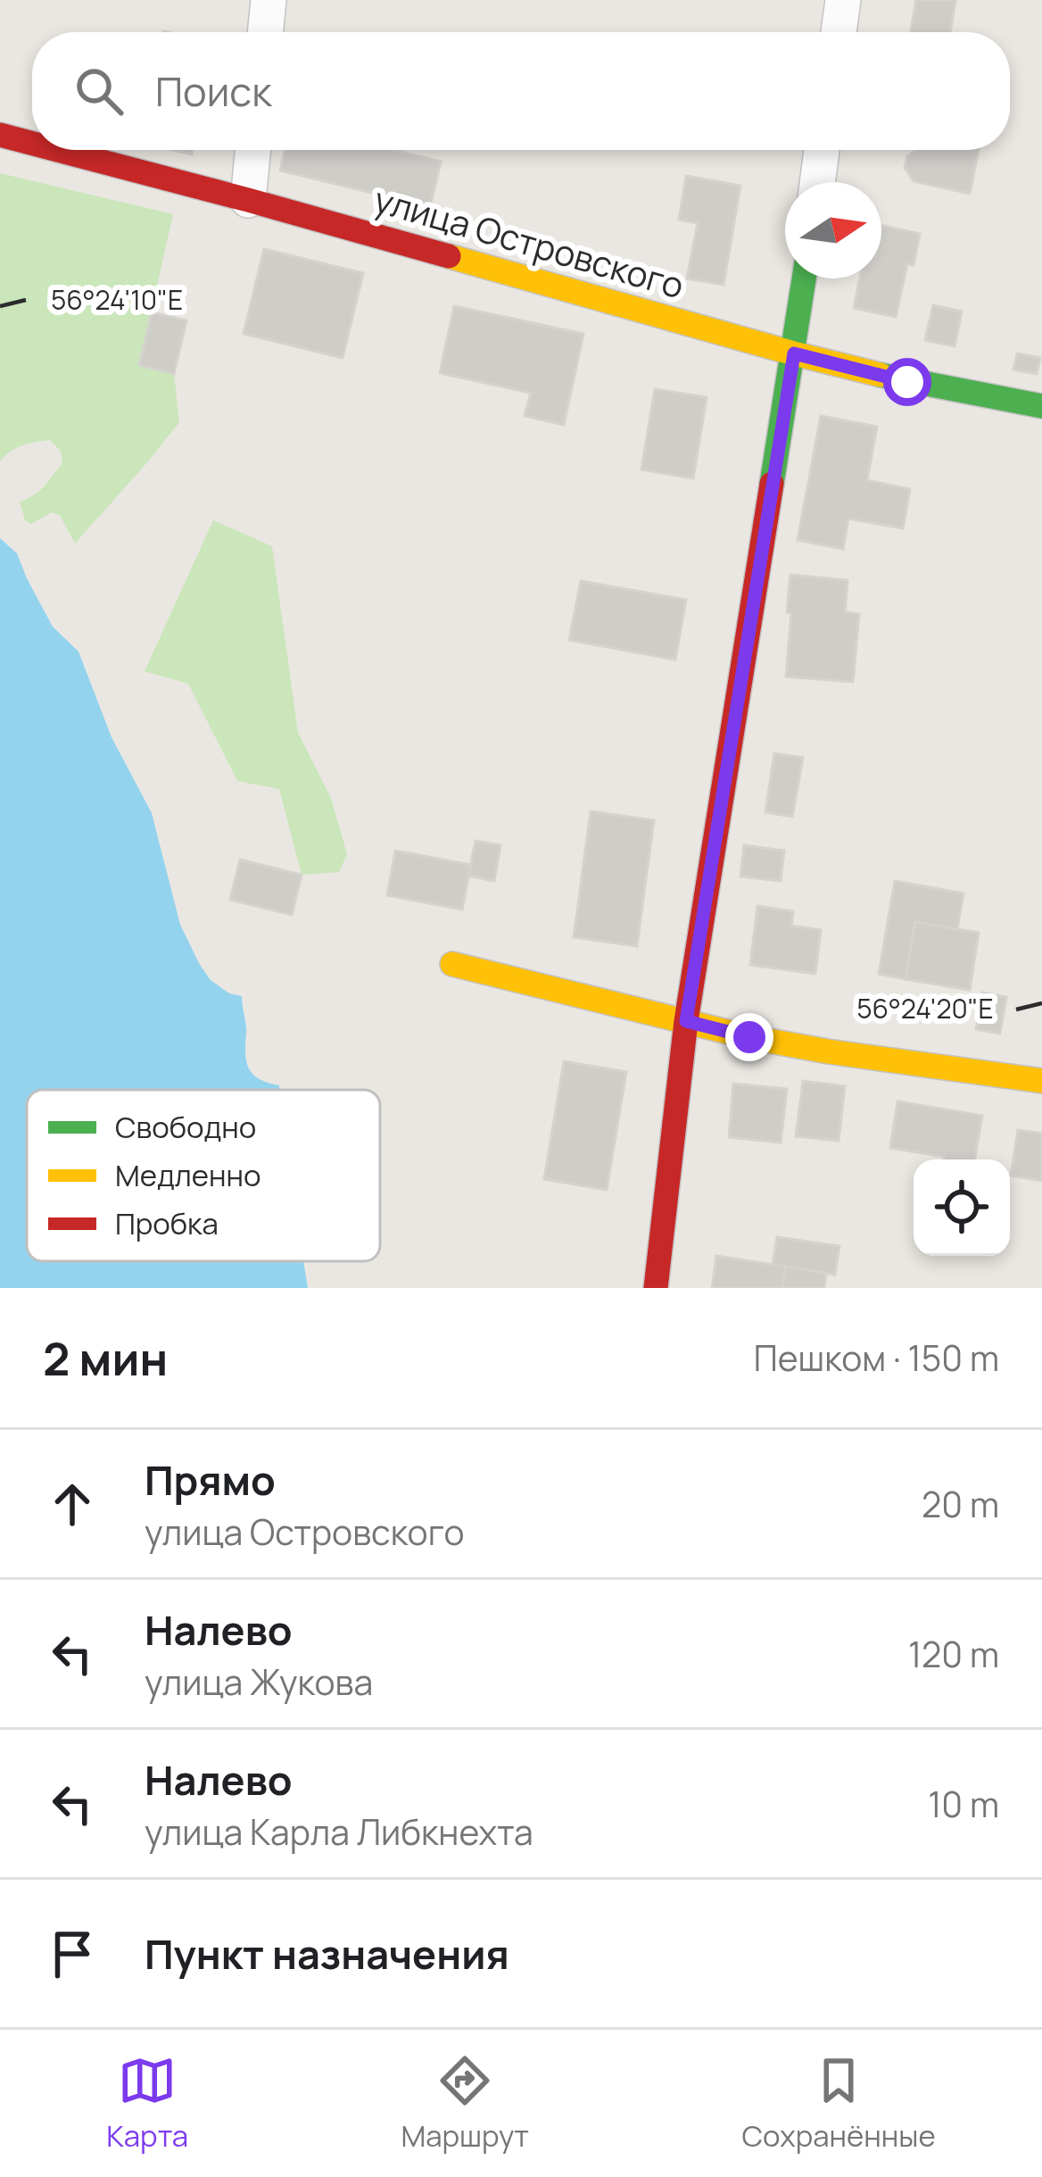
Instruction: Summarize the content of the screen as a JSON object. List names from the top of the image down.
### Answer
{
  "streets": {
    "street": ["улица Островского"]
  },
  "legend": ["Свободно", "Медленно", "Пробка"],
  "north": "right",
  "page": {
    "search": "Поиск",
    "heading": ["2 мин", "Пешком · 150 m"],
    "list": [
      ["Прямо", "улица Островского", "20 m"],
      ["Налево", "улица Жукова", "120 m"],
      ["Налево", "улица Карла Либкнехта", "10 m"],
      "Пункт назначения"
    ],
    "nav": ["Карта", "Маршрут", "Сохранённые"]
  },
  "coordinates": ["56°24'10\"E", "56°24'20\"E"]
}
